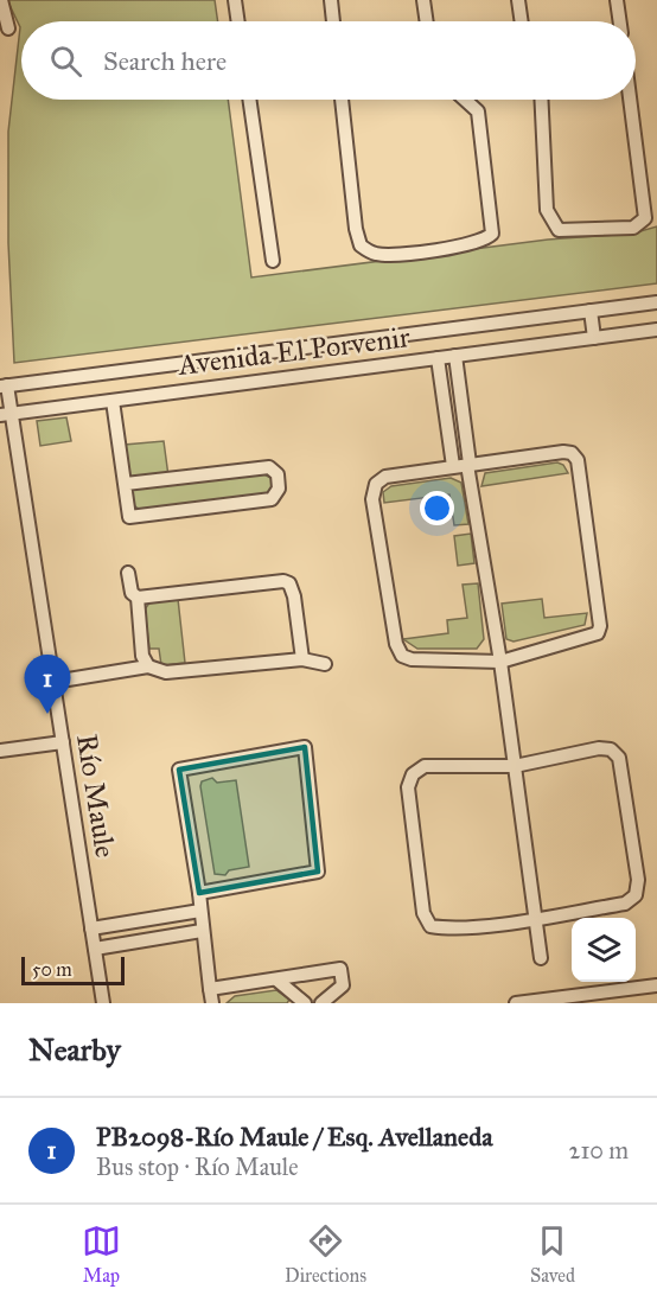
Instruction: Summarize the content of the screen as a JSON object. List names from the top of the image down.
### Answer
{
  "streets": {
    "street": ["Avenida El Porvenir", "Río Maule"]
  },
  "crossings": [
    ["Avenida El Porvenir", "Río Maule"]
  ],
  "scale_bar": "50 m",
  "page": {
    "search": "Search here",
    "pins": "1",
    "scale": "50 m",
    "heading": "Nearby",
    "list": [
      {
        "mark": "1",
        "name": "PB2098-Río Maule / Esq. Avellaneda",
        "note": "Bus stop · Río Maule",
        "value": "210 m"
      }
    ],
    "nav": ["Map", "Directions", "Saved"]
  }
}
